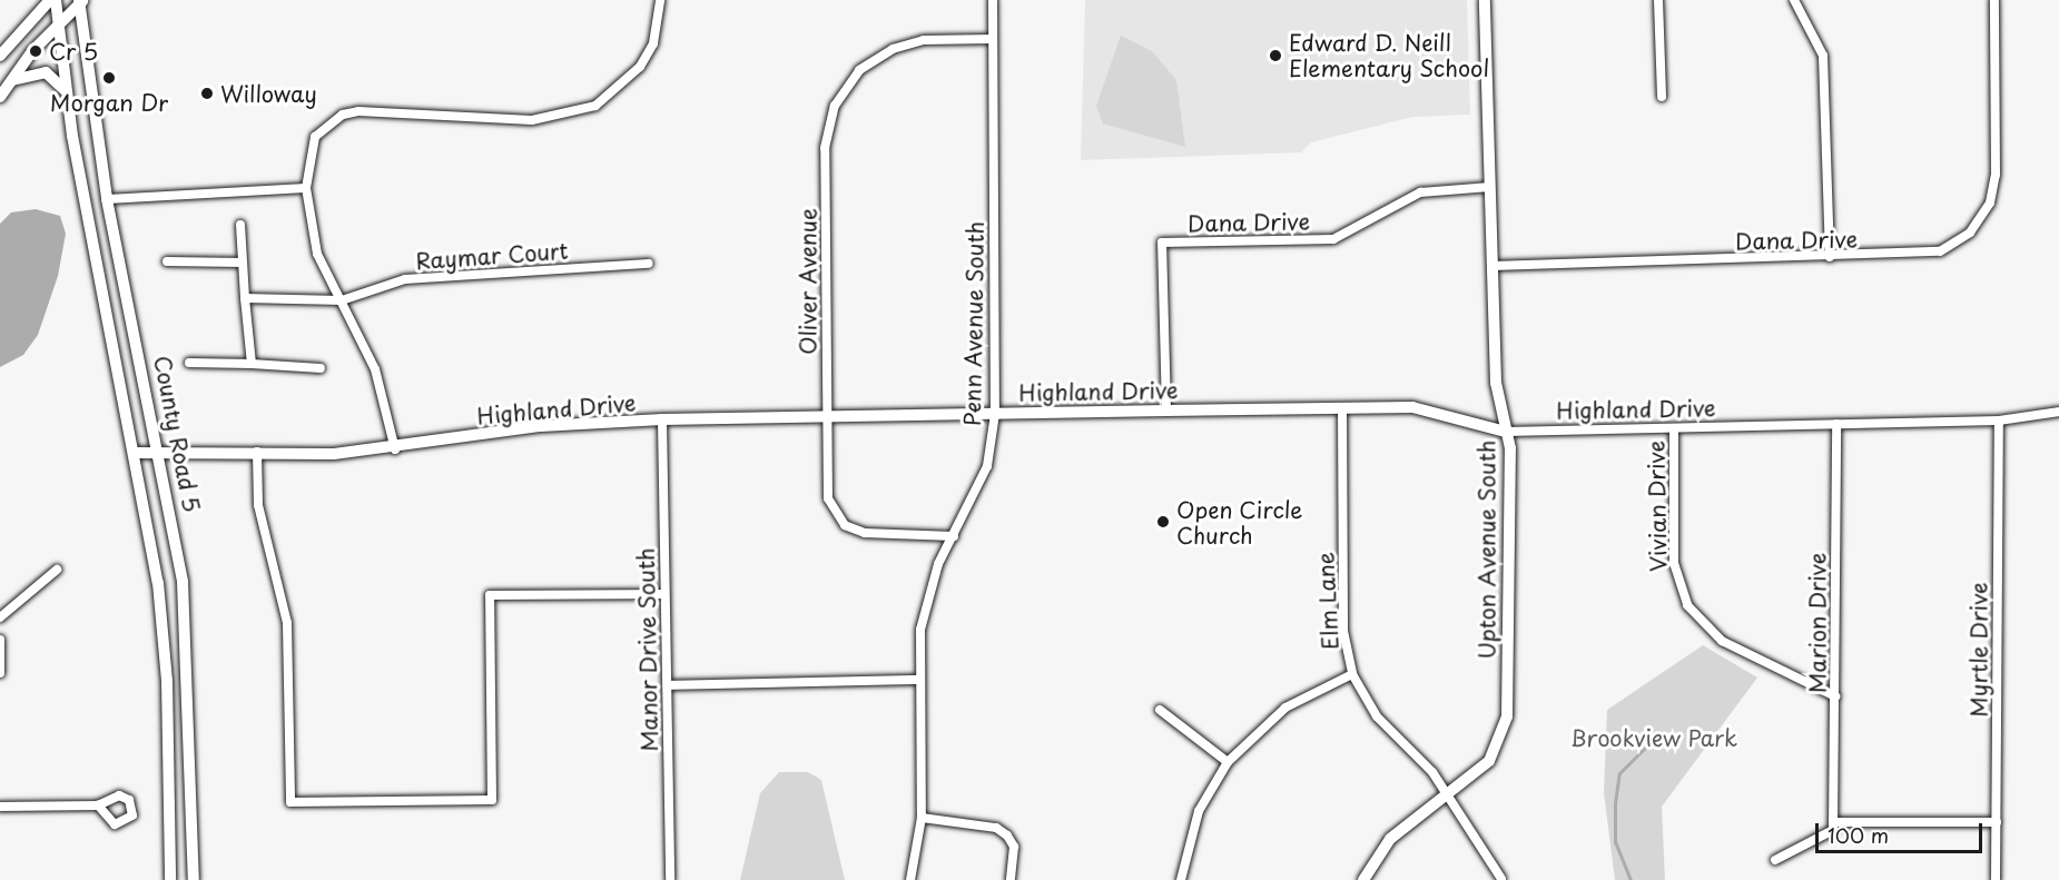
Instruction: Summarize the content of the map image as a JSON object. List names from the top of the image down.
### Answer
{
  "streets": {
    "street": [
      "Dana Drive",
      "Raymar Court",
      "Oliver Avenue",
      "Penn Avenue South",
      "Highland Drive",
      "County Road 5",
      "Vivian Drive",
      "Upton Avenue South",
      "Elm Lane",
      "Marion Drive",
      "Manor Drive South",
      "Myrtle Drive"
    ]
  },
  "crossings": [
    ["Dana Drive", "Highland Drive"],
    ["Dana Drive", "Upton Avenue South"],
    ["Oliver Avenue", "Penn Avenue South"],
    ["Oliver Avenue", "Highland Drive"],
    ["Penn Avenue South", "Highland Drive"],
    ["Highland Drive", "County Road 5"],
    ["Highland Drive", "Vivian Drive"],
    ["Highland Drive", "Upton Avenue South"],
    ["Highland Drive", "Elm Lane"],
    ["Highland Drive", "Marion Drive"],
    ["Highland Drive", "Manor Drive South"],
    ["Highland Drive", "Myrtle Drive"],
    ["Vivian Drive", "Marion Drive"],
    ["Upton Avenue South", "Elm Lane"]
  ],
  "parks": ["Brookview Park"],
  "places": [
    "Cr 5",
    "Edward D. Neill Elementary School",
    "Morgan Dr",
    "Willoway",
    "Open Circle Church"
  ],
  "scale_bar": "100 m"
}
